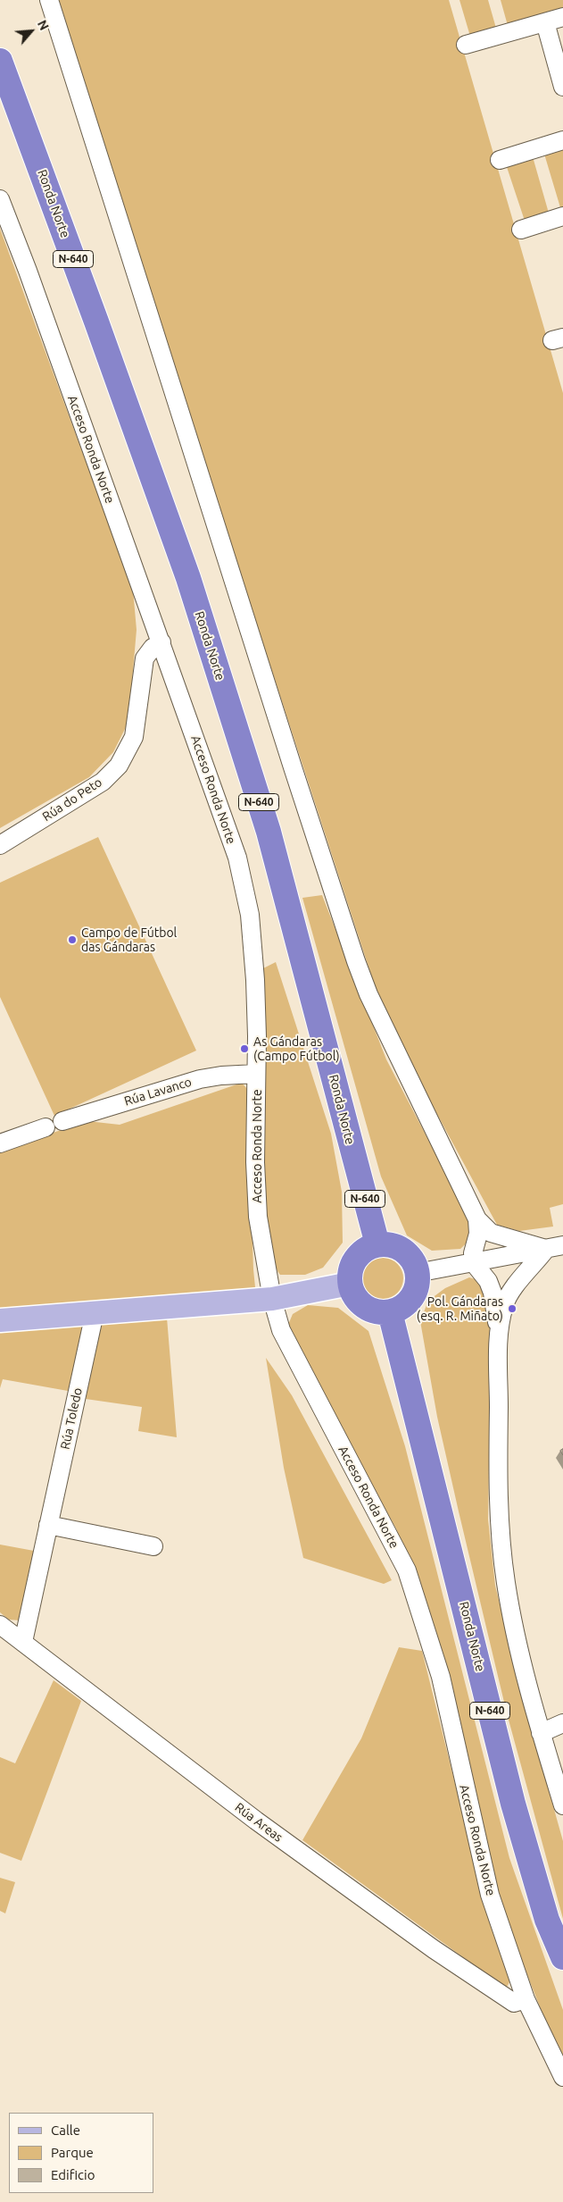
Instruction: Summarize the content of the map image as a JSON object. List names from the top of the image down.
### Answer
{
  "streets": {
    "highway": ["Ronda Norte", "N-640"],
    "street": [
      "Acceso Ronda Norte",
      "Rúa do Peto",
      "Rúa Lavanco",
      "Rúa Toledo",
      "Rúa Areas"
    ]
  },
  "crossings": [
    ["Acceso Ronda Norte", "Rúa do Peto"],
    ["Acceso Ronda Norte", "Rúa Lavanco"],
    ["Acceso Ronda Norte", "Rúa Areas"],
    ["Rúa Toledo", "Rúa Areas"]
  ],
  "places": ["Campo de Fútbol das Gándaras", "As Gándaras (Campo Fútbol)", "Pol. Gándaras (esq. R. Miñato)"],
  "legend": ["Calle", "Parque", "Edificio"],
  "north": "top right"
}
